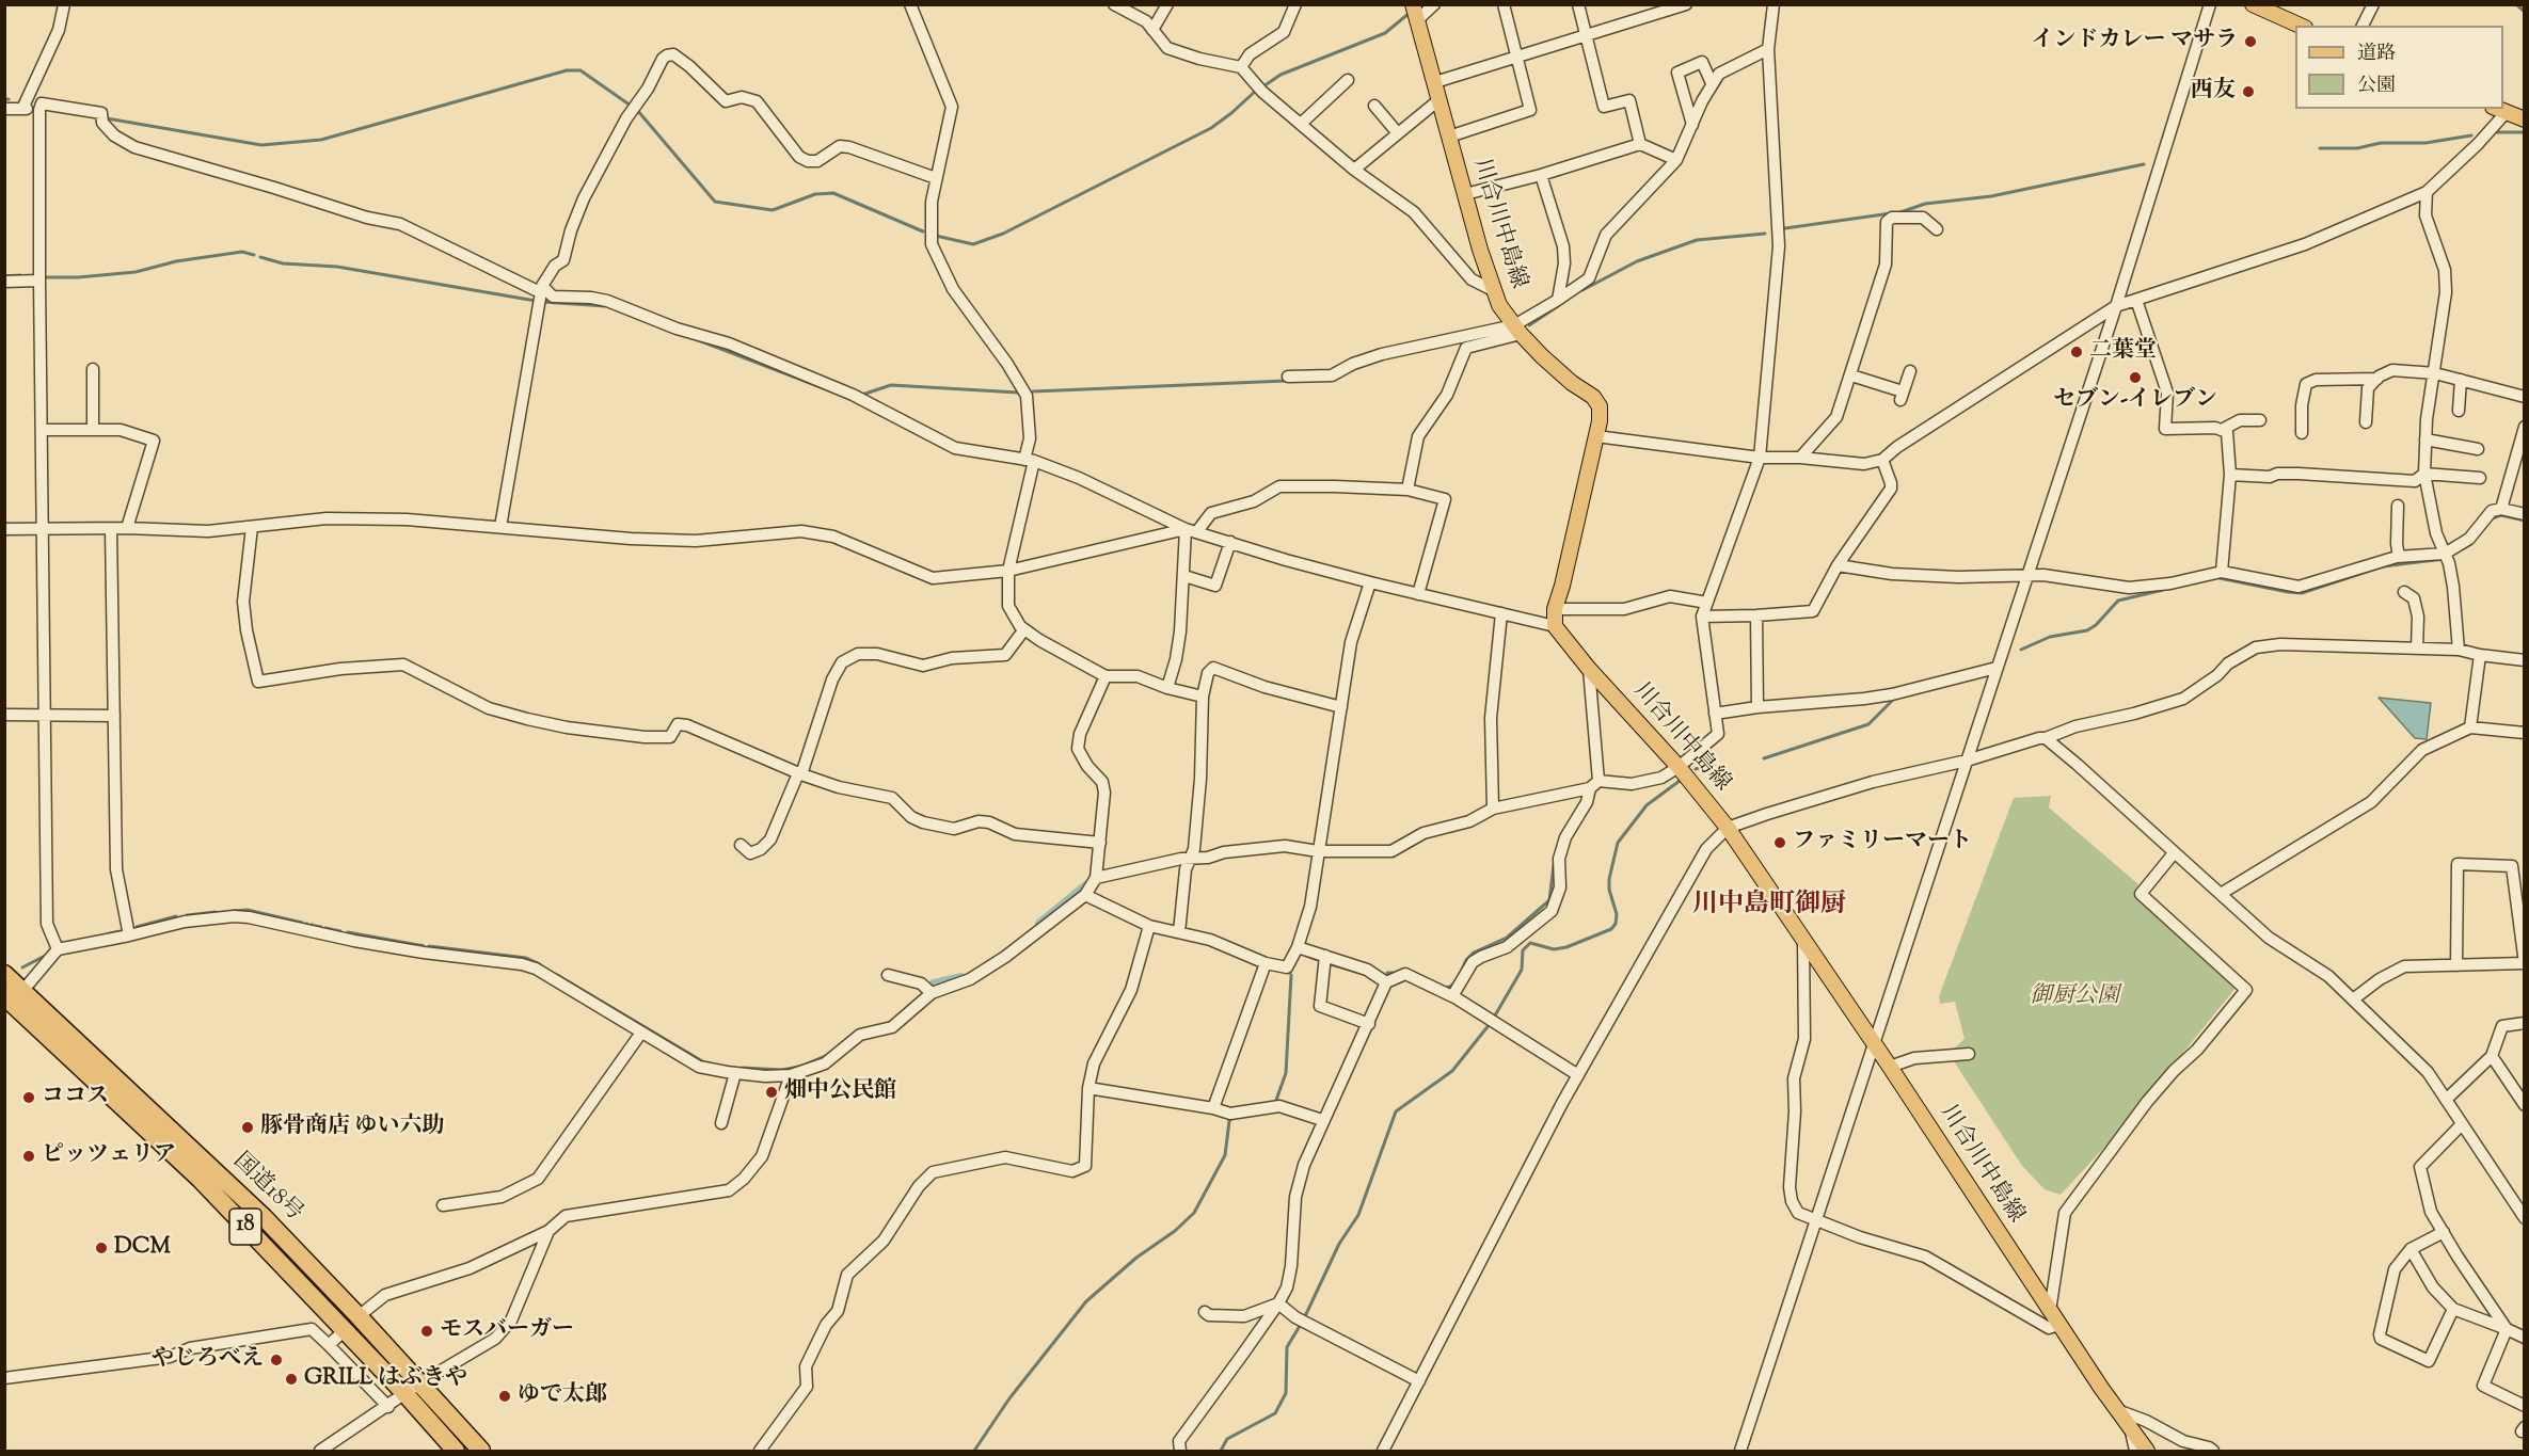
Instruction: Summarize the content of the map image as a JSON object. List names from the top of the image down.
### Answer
{
  "streets": {
    "highway": ["国道18号", "18"],
    "main road": ["川合川中島線"]
  },
  "districts": ["川中島町御厨"],
  "parks": ["御厨公園"],
  "places": [
    "インドカレー マサラ",
    "西友",
    "二葉堂",
    "セブン-イレブン",
    "ファミリーマート",
    "畑中公民館",
    "ココス",
    "豚骨商店 ゆい六助",
    "ピッツェリア",
    "DCM",
    "モスバーガー",
    "やじろべえ",
    "GRILL はぶきや",
    "ゆで太郎"
  ],
  "legend": ["道路", "公園"]
}
